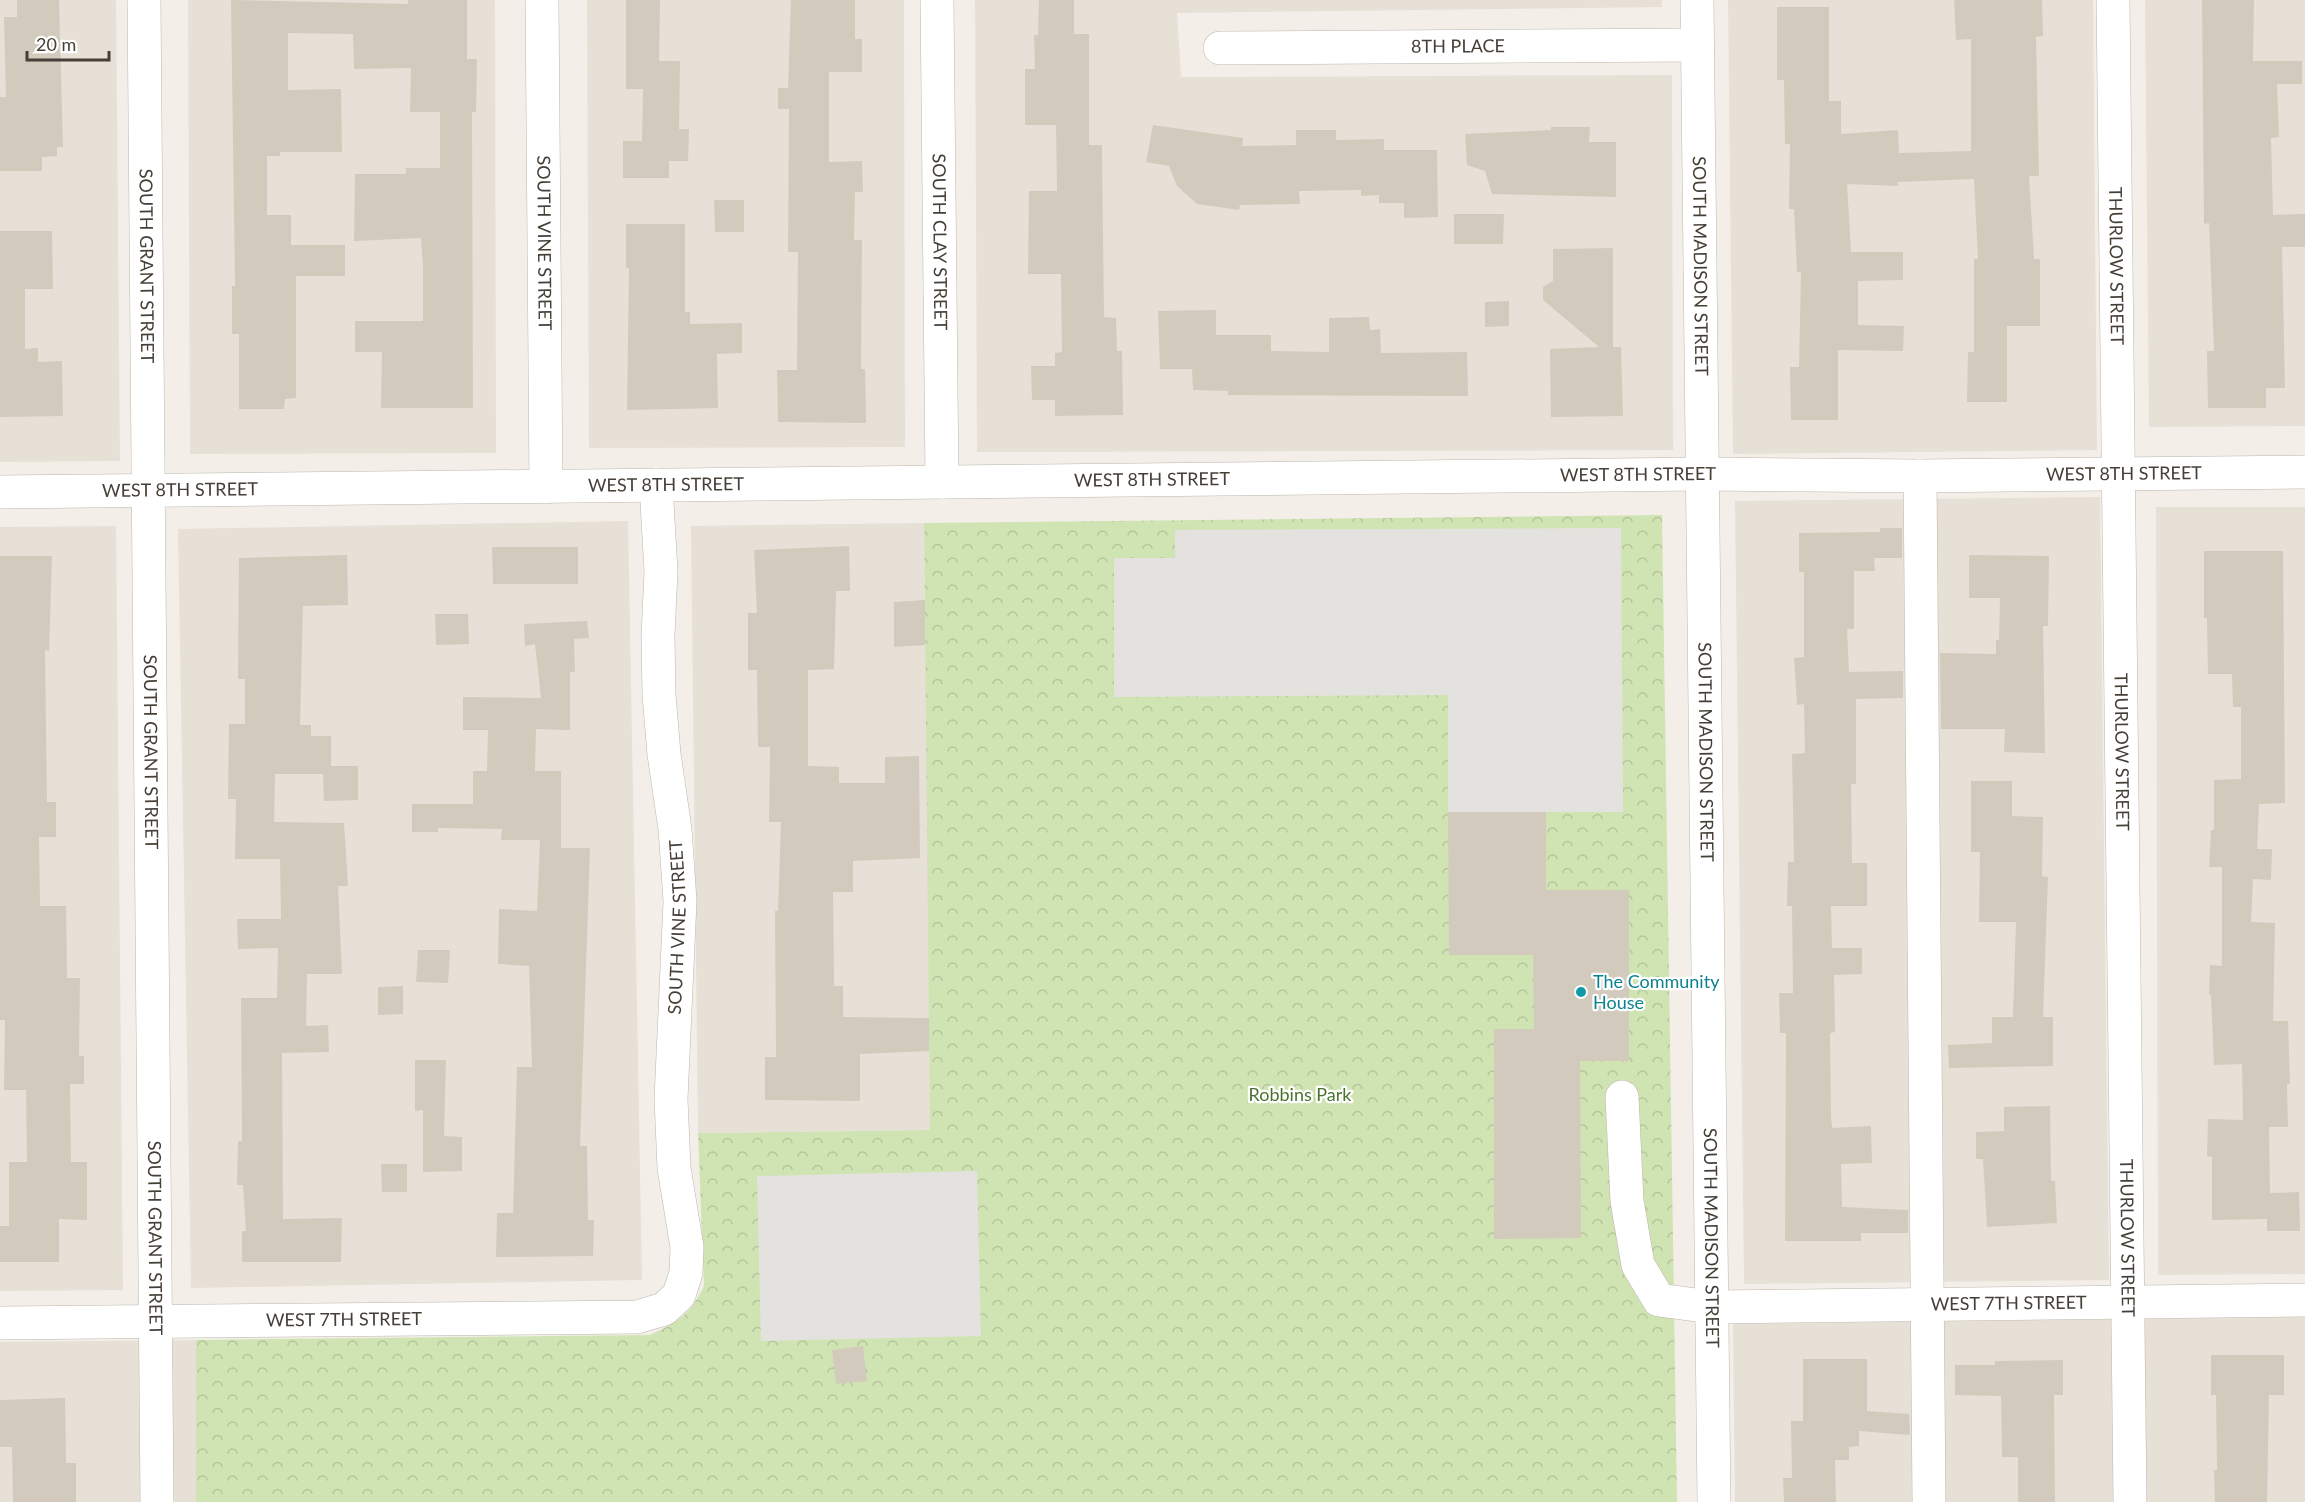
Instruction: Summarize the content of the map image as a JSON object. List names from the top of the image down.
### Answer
{
  "streets": {
    "street": [
      "8TH PLACE",
      "SOUTH CLAY STREET",
      "SOUTH VINE STREET",
      "SOUTH GRANT STREET",
      "SOUTH MADISON STREET",
      "THURLOW STREET",
      "WEST 8TH STREET",
      "WEST 7TH STREET"
    ]
  },
  "crossings": [
    ["8TH PLACE", "SOUTH MADISON STREET"],
    ["SOUTH CLAY STREET", "WEST 8TH STREET"],
    ["SOUTH VINE STREET", "WEST 8TH STREET"],
    ["SOUTH VINE STREET", "WEST 7TH STREET"],
    ["SOUTH GRANT STREET", "WEST 8TH STREET"],
    ["SOUTH GRANT STREET", "WEST 7TH STREET"],
    ["SOUTH MADISON STREET", "WEST 8TH STREET"],
    ["SOUTH MADISON STREET", "WEST 7TH STREET"],
    ["THURLOW STREET", "WEST 8TH STREET"],
    ["THURLOW STREET", "WEST 7TH STREET"]
  ],
  "parks": ["Robbins Park"],
  "places": ["The Community House"],
  "scale_bar": "20 m"
}
